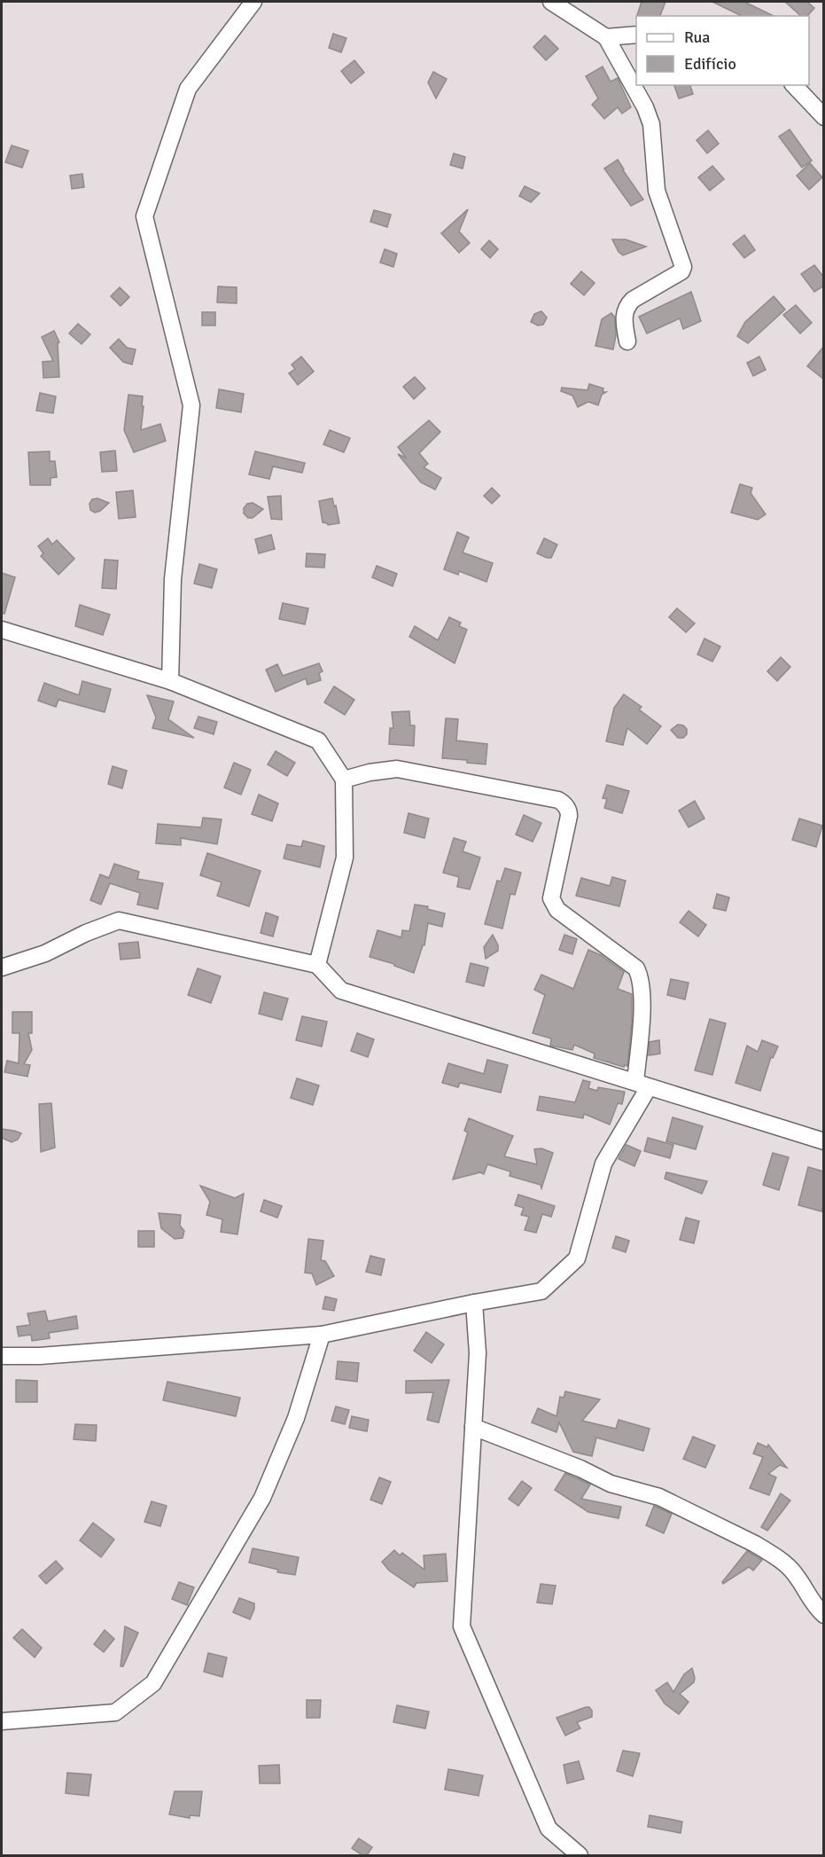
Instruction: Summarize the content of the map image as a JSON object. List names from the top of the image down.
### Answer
{
  "legend": ["Rua", "Edifício"]
}
